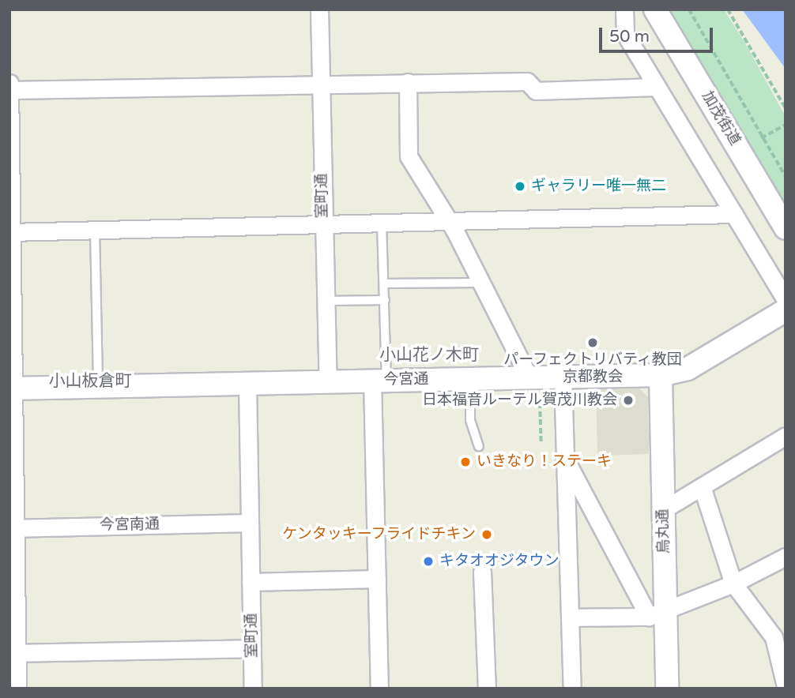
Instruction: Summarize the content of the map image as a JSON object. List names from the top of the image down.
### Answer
{
  "streets": {
    "street": [
      "加茂街道",
      "室町通",
      "今宮通",
      "今宮南通",
      "烏丸通"
    ]
  },
  "crossings": [
    ["室町通", "今宮通"],
    ["室町通", "今宮南通"],
    ["今宮通", "烏丸通"]
  ],
  "districts": ["小山花ノ木町", "小山板倉町"],
  "places": [
    "ギャラリー唯一無二",
    "パーフェクトリバティ教団 京都教会",
    "日本福音ルーテル賀茂川教会",
    "いきなり！ステーキ",
    "ケンタッキーフライドチキン",
    "キタオオジタウン"
  ],
  "scale_bar": "50 m"
}
